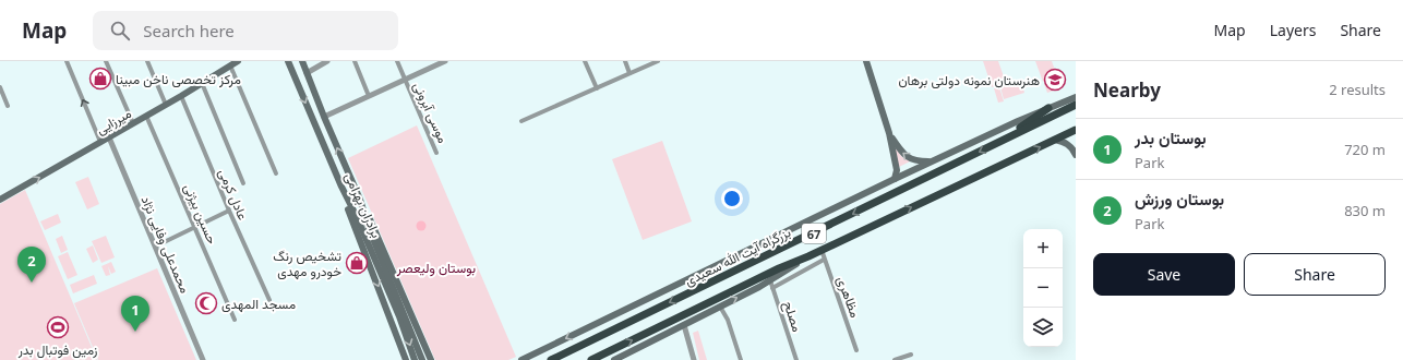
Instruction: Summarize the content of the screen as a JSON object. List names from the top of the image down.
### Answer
{
  "streets": {
    "highway": ["67", "بزرگراه آیت الله سعیدی"],
    "main road": ["میرزایی", "برادران بهرامی"],
    "street": [
      "موسی آبرونی",
      "عادل کرمی",
      "حسین بیژنی",
      "محمدعلی وفایی نژاد",
      "مظاهری",
      "مصلح"
    ]
  },
  "crossings": [
    ["میرزایی", "عادل کرمی"],
    ["میرزایی", "حسین بیژنی"],
    ["میرزایی", "محمدعلی وفایی نژاد"],
    ["67", "مظاهری"]
  ],
  "one_way": ["میرزایی"],
  "parks": ["بوستان ولیعصر"],
  "places": {
    "shop": ["مرکز تخصصی ناخن مبینا", "تشخیص رنگ خودرو مهدی"],
    "school or university": ["هنرستان نمونه دولتی برهان"],
    "mosque": ["مسجد المهدی"],
    "sports": ["زمین فوتبال بدر"]
  },
  "page": {
    "header": "Map",
    "search": "Search here",
    "nav": ["Map", "Layers", "Share"],
    "heading": ["Nearby", "2 results"],
    "list": [
      {
        "mark": "1",
        "name": "بوستان بدر",
        "note": "Park",
        "value": "720 m"
      },
      {
        "mark": "2",
        "name": "بوستان ورزش",
        "note": "Park",
        "value": "830 m"
      }
    ],
    "map_buttons": ["+", "−"],
    "buttons": ["Save", "Share"],
    "pins": ["2", "1"]
  }
}
